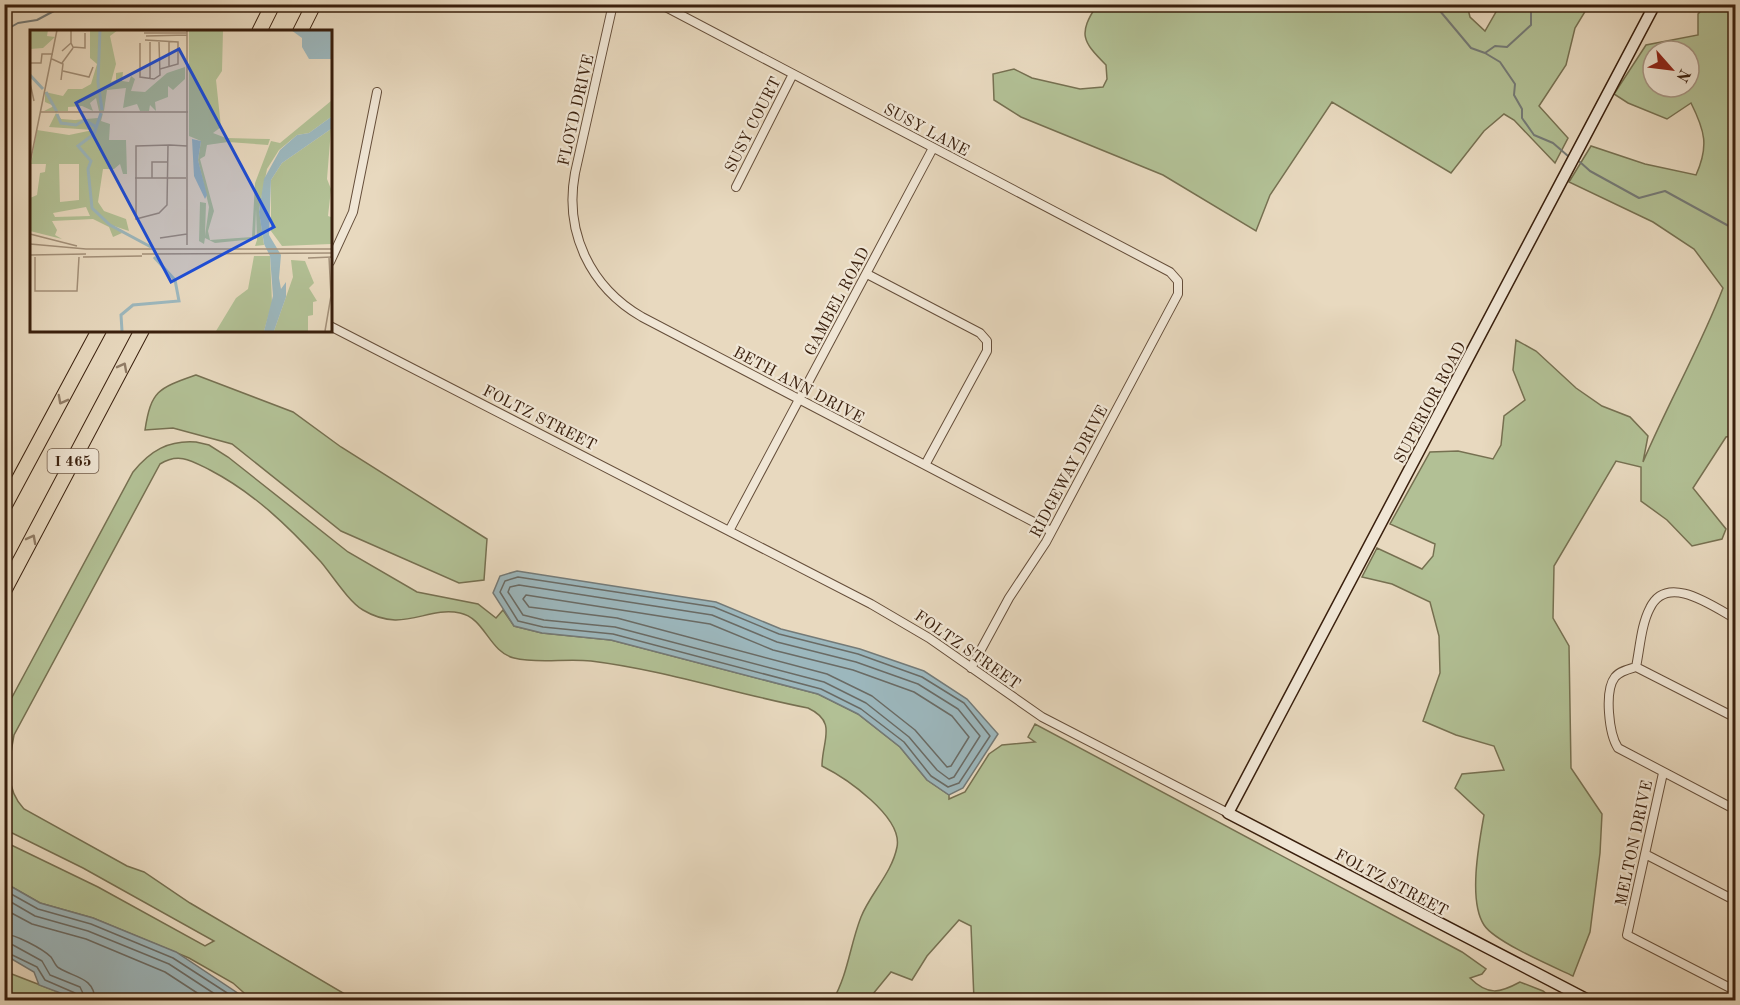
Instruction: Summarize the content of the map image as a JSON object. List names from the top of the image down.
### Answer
{
  "streets": {
    "highway": ["I 465"],
    "street": [
      "FLOYD DRIVE",
      "SUSY COURT",
      "SUSY LANE",
      "GAMBEL ROAD",
      "BETH ANN DRIVE",
      "SUPERIOR ROAD",
      "FOLTZ STREET",
      "RIDGEWAY DRIVE",
      "MELTON DRIVE"
    ]
  },
  "crossings": [
    ["FLOYD DRIVE", "BETH ANN DRIVE"],
    ["SUSY COURT", "SUSY LANE"],
    ["SUSY LANE", "GAMBEL ROAD"],
    ["SUSY LANE", "RIDGEWAY DRIVE"],
    ["GAMBEL ROAD", "BETH ANN DRIVE"],
    ["GAMBEL ROAD", "FOLTZ STREET"],
    ["BETH ANN DRIVE", "RIDGEWAY DRIVE"],
    ["SUPERIOR ROAD", "FOLTZ STREET"],
    ["FOLTZ STREET", "RIDGEWAY DRIVE"]
  ],
  "north": "bottom right"
}
